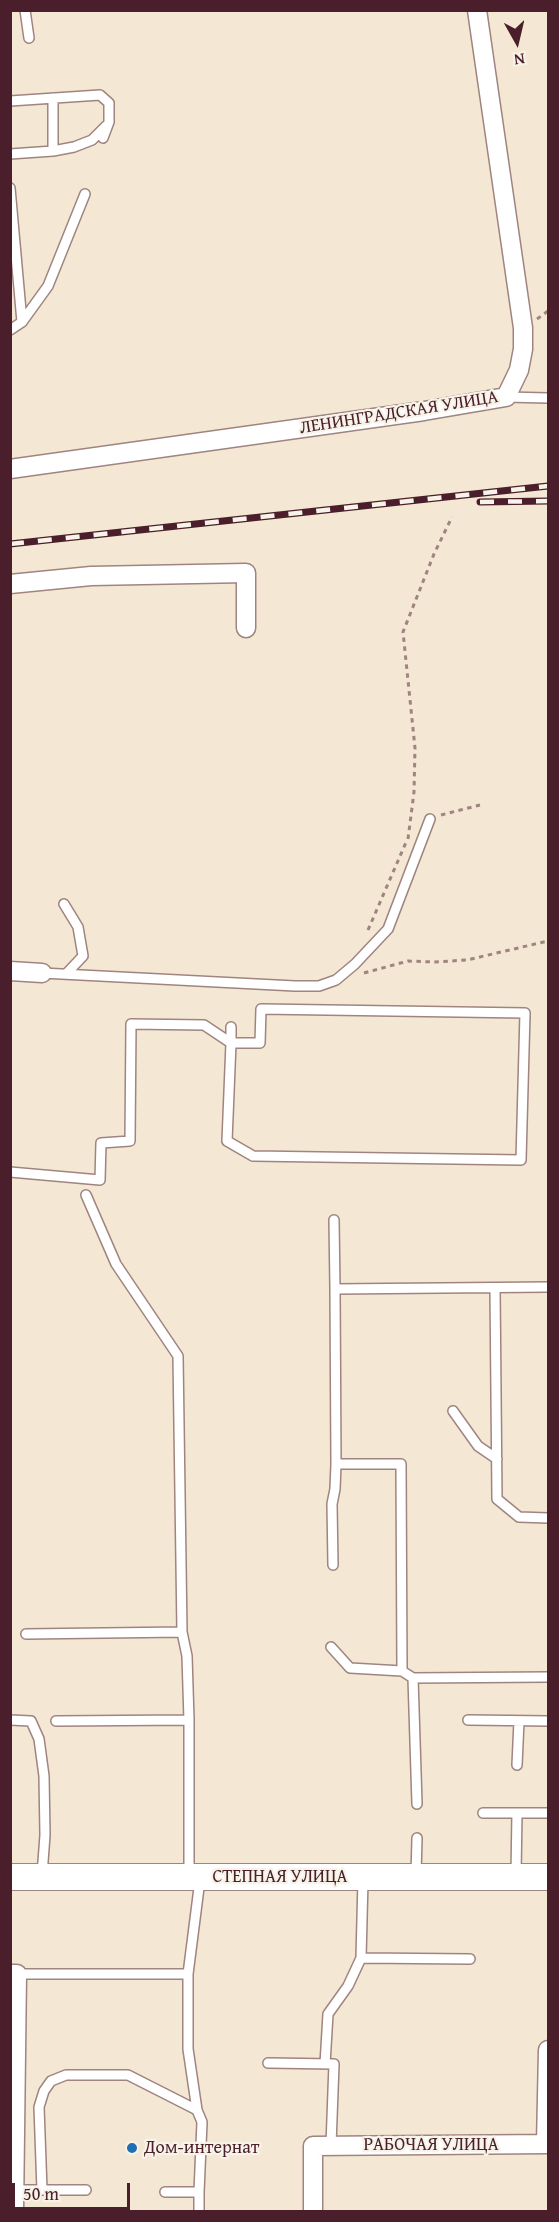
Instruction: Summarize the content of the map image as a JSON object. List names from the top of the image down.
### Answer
{
  "streets": {
    "street": ["ЛЕНИНГРАДСКАЯ УЛИЦА", "СТЕПНАЯ УЛИЦА", "РАБОЧАЯ УЛИЦА"]
  },
  "places": ["Дом-интернат"],
  "scale_bar": "50 m",
  "north": "bottom"
}
